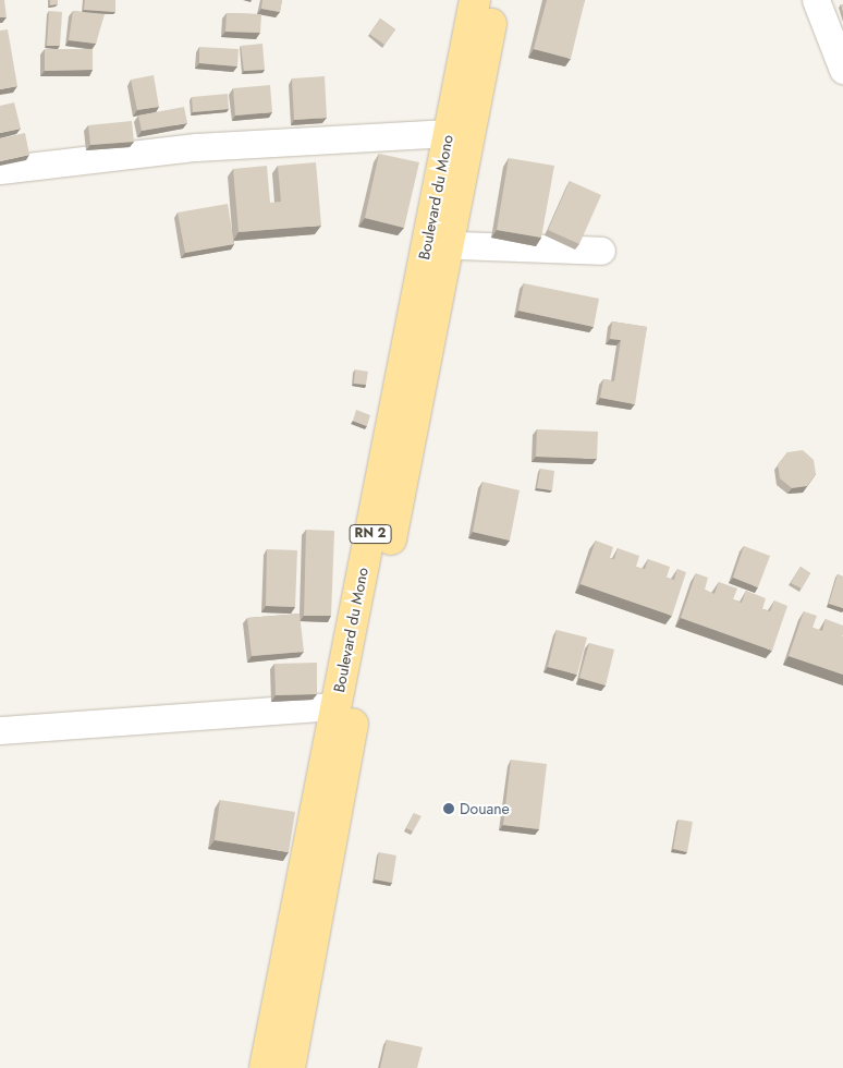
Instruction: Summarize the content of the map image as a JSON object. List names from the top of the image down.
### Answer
{
  "streets": {
    "main road": ["Boulevard du Mono", "RN 2"]
  },
  "places": ["Douane"]
}
